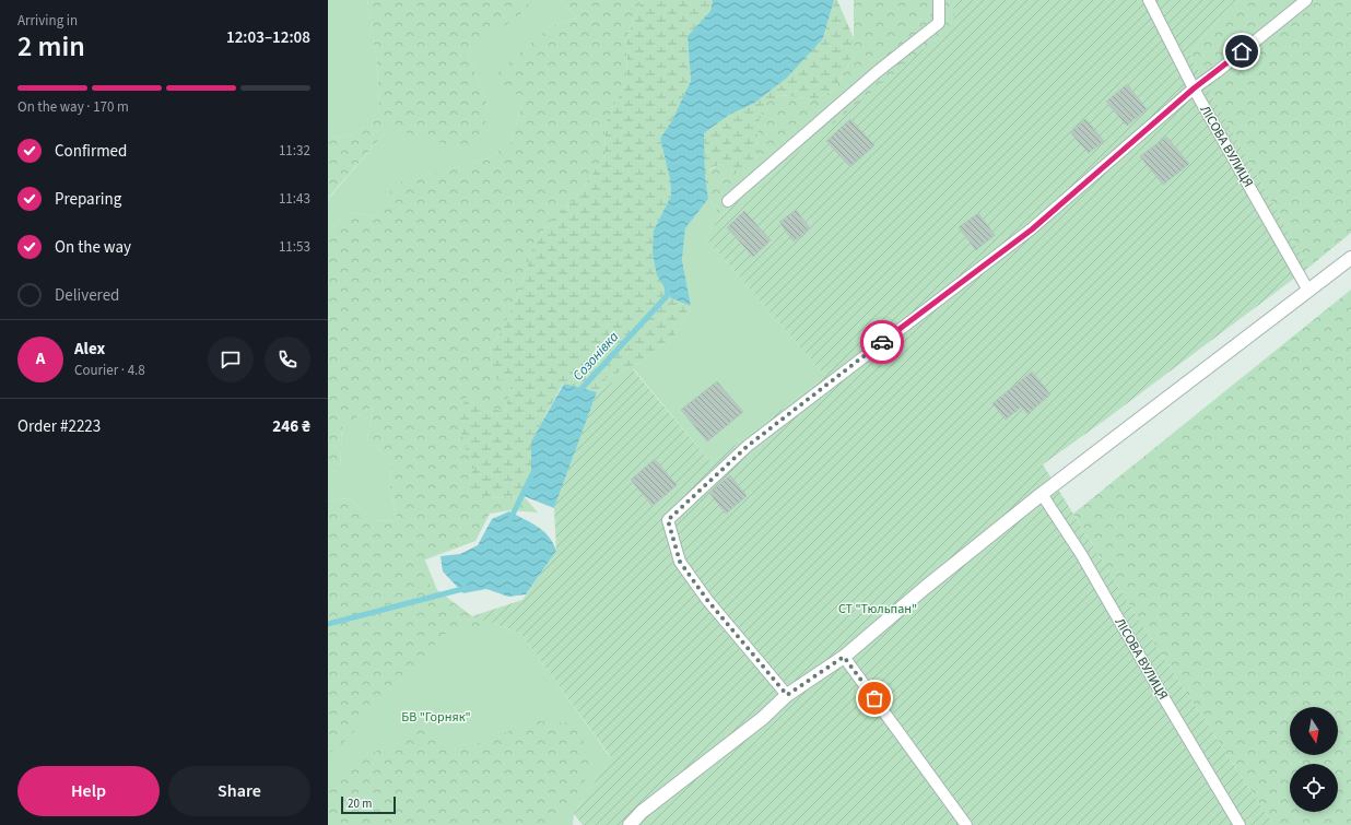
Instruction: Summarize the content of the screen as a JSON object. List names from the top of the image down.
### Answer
{
  "streets": {
    "lane": ["ЛІСОВА ВУЛИЦЯ"]
  },
  "water": ["Созонівка"],
  "parks": ["СТ \"Тюльпан\"", "БВ \"Горняк\""],
  "scale_bar": "20 m",
  "north": "bottom",
  "page": {
    "heading": ["2 min", "Arriving in", "12:03–12:08"],
    "panel": [
      "Alex",
      "Courier · 4.8",
      "Order #2223",
      "246 ₴"
    ],
    "bar": "On the way · 170 m",
    "list": [
      ["Confirmed", "11:32"],
      ["Preparing", "11:43"],
      ["On the way", "11:53"],
      "Delivered"
    ],
    "round": "A",
    "buttons": ["Help", "Share"],
    "scale": "20 m"
  }
}
